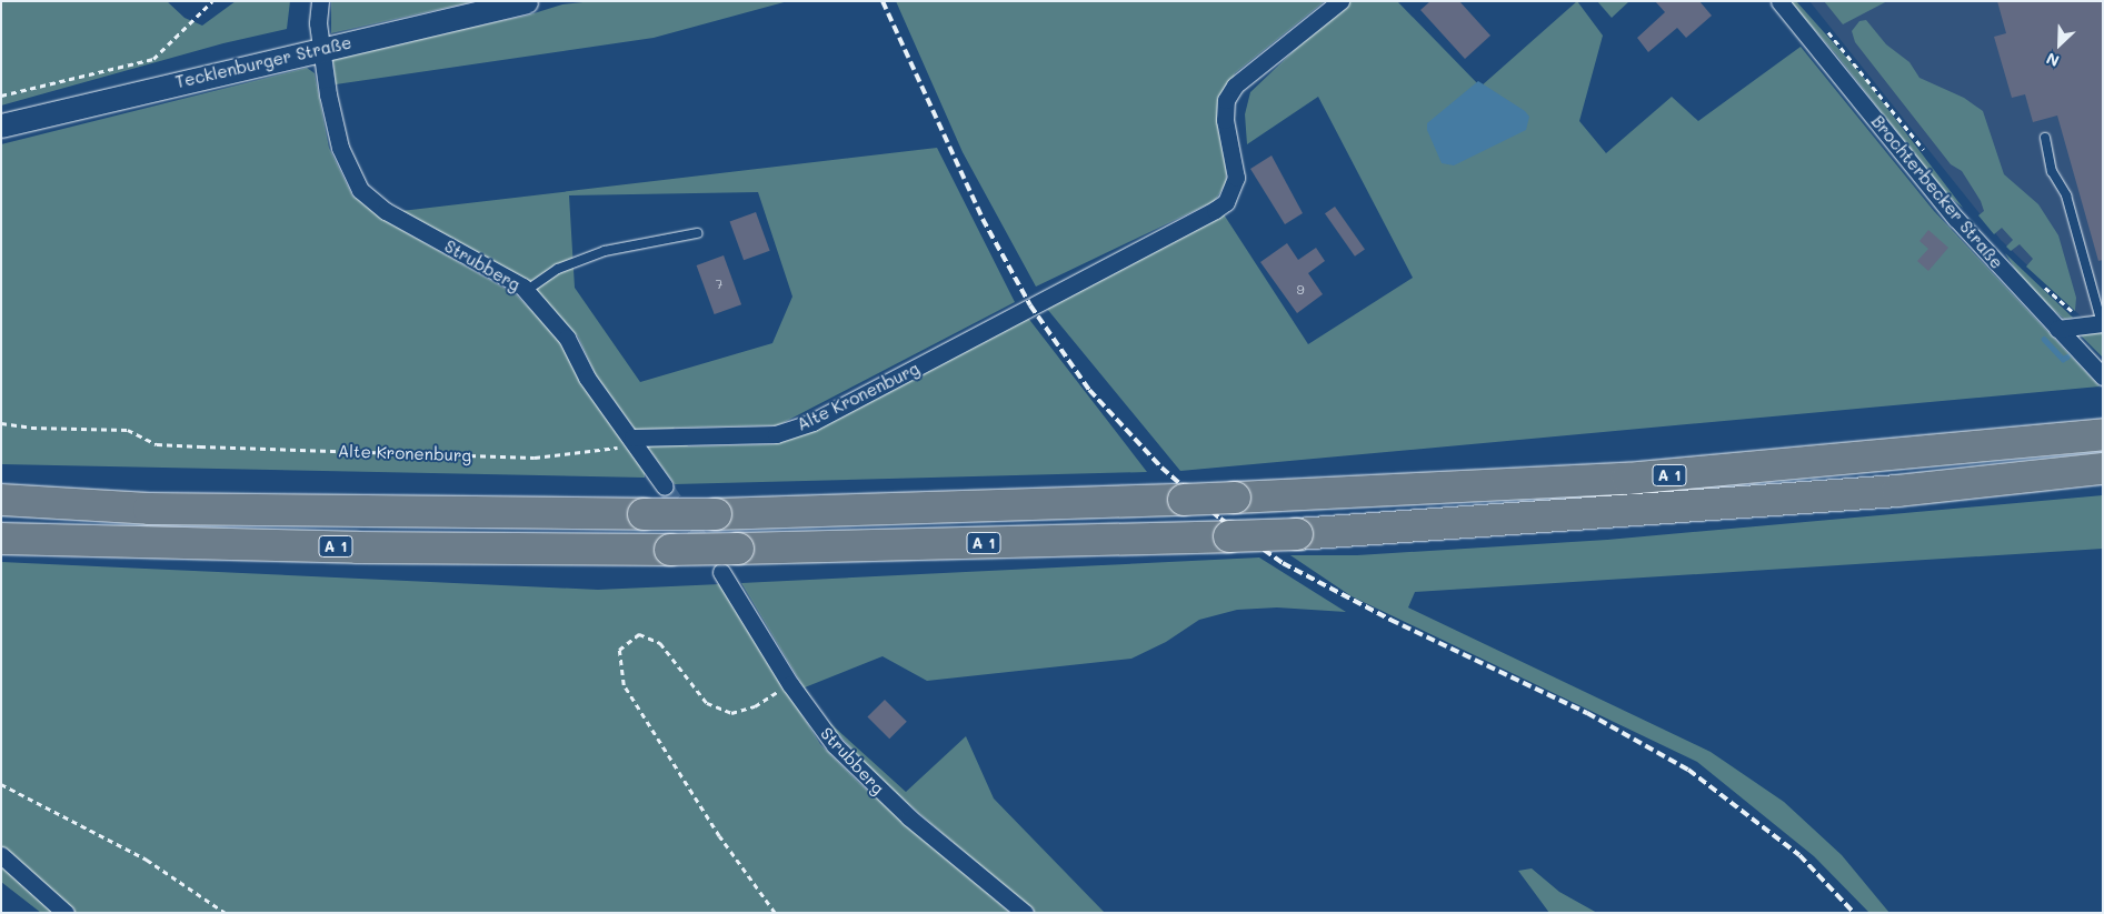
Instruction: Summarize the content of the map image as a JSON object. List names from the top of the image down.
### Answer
{
  "streets": {
    "highway": ["A 1"],
    "main road": ["Tecklenburger Straße"],
    "street": ["Brochterbecker Straße", "Strubberg", "Alte Kronenburg"]
  },
  "crossings": [
    ["Tecklenburger Straße", "Strubberg"],
    ["Strubberg", "Alte Kronenburg"],
    ["Strubberg", "A 1"]
  ],
  "house_numbers": ["7", "9"],
  "north": "bottom left"
}
